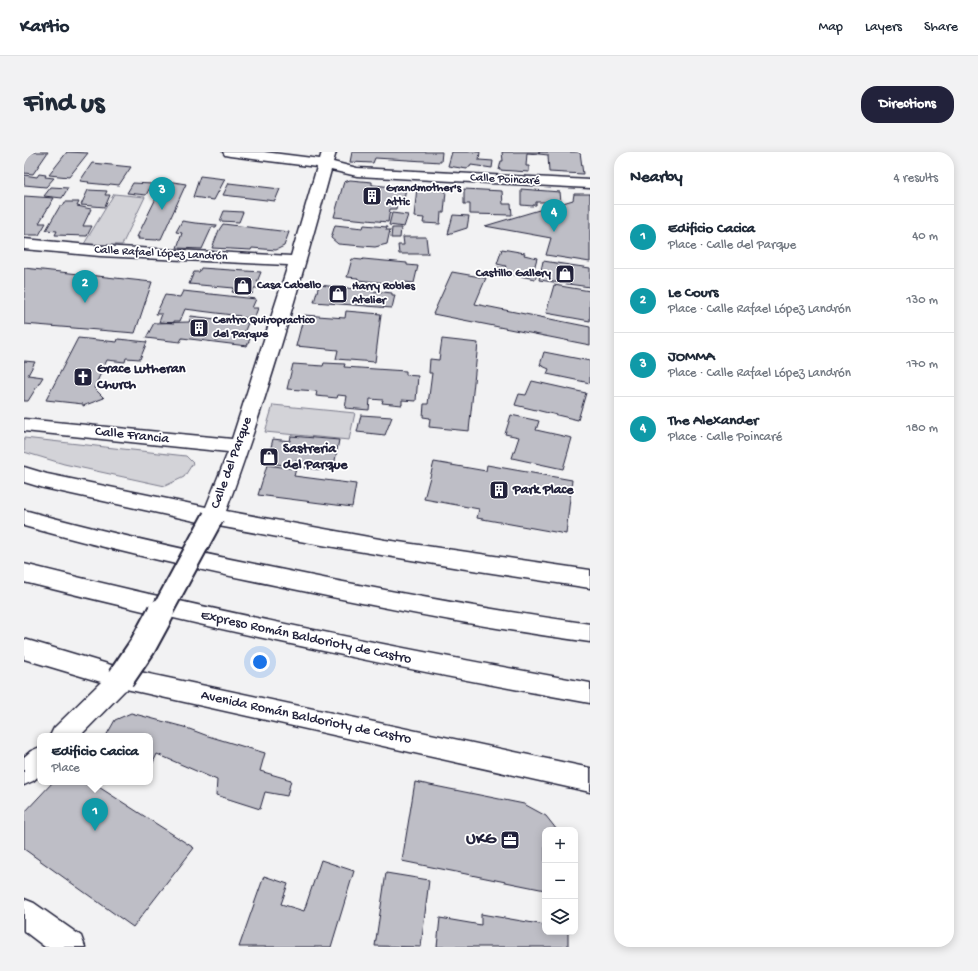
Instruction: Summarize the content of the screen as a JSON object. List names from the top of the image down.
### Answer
{
  "streets": {
    "main road": [
      "Calle Poincaré",
      "Calle Rafael López Landrón",
      "Calle Francia",
      "Calle del Parque",
      "Expreso Román Baldorioty de Castro",
      "Avenida Román Baldorioty de Castro"
    ]
  },
  "crossings": [
    ["Calle Poincaré", "Calle del Parque"],
    ["Calle Rafael López Landrón", "Calle del Parque"],
    ["Calle Francia", "Calle del Parque"],
    ["Calle del Parque", "Avenida Román Baldorioty de Castro"]
  ],
  "places": {
    "building": ["Grandmother's Attic", "Centro Quiropractico del Parque", "Park Place"],
    "shop": [
      "Castillo Gallery",
      "Casa Cabello",
      "Harry Robles Atelier",
      "Sastreria del Parque"
    ],
    "church": ["Grace Lutheran Church"],
    "office": ["UKG"]
  },
  "page": {
    "header": "Kartio",
    "nav": ["Map", "Layers", "Share"],
    "buttons": "Directions",
    "title": "Find us",
    "heading": ["Nearby", "4 results"],
    "pins": [
      "3",
      "4",
      "2",
      "1"
    ],
    "list": [
      {
        "mark": "1",
        "name": "Edificio Cacica",
        "note": "Place · Calle del Parque",
        "value": "40 m"
      },
      {
        "mark": "2",
        "name": "Le Cours",
        "note": "Place · Calle Rafael López Landrón",
        "value": "130 m"
      },
      {
        "mark": "3",
        "name": "JOMMA",
        "note": "Place · Calle Rafael López Landrón",
        "value": "170 m"
      },
      {
        "mark": "4",
        "name": "The Alexander",
        "note": "Place · Calle Poincaré",
        "value": "180 m"
      }
    ],
    "popup": ["Edificio Cacica", "Place"],
    "map_buttons": ["+", "−"]
  }
}
